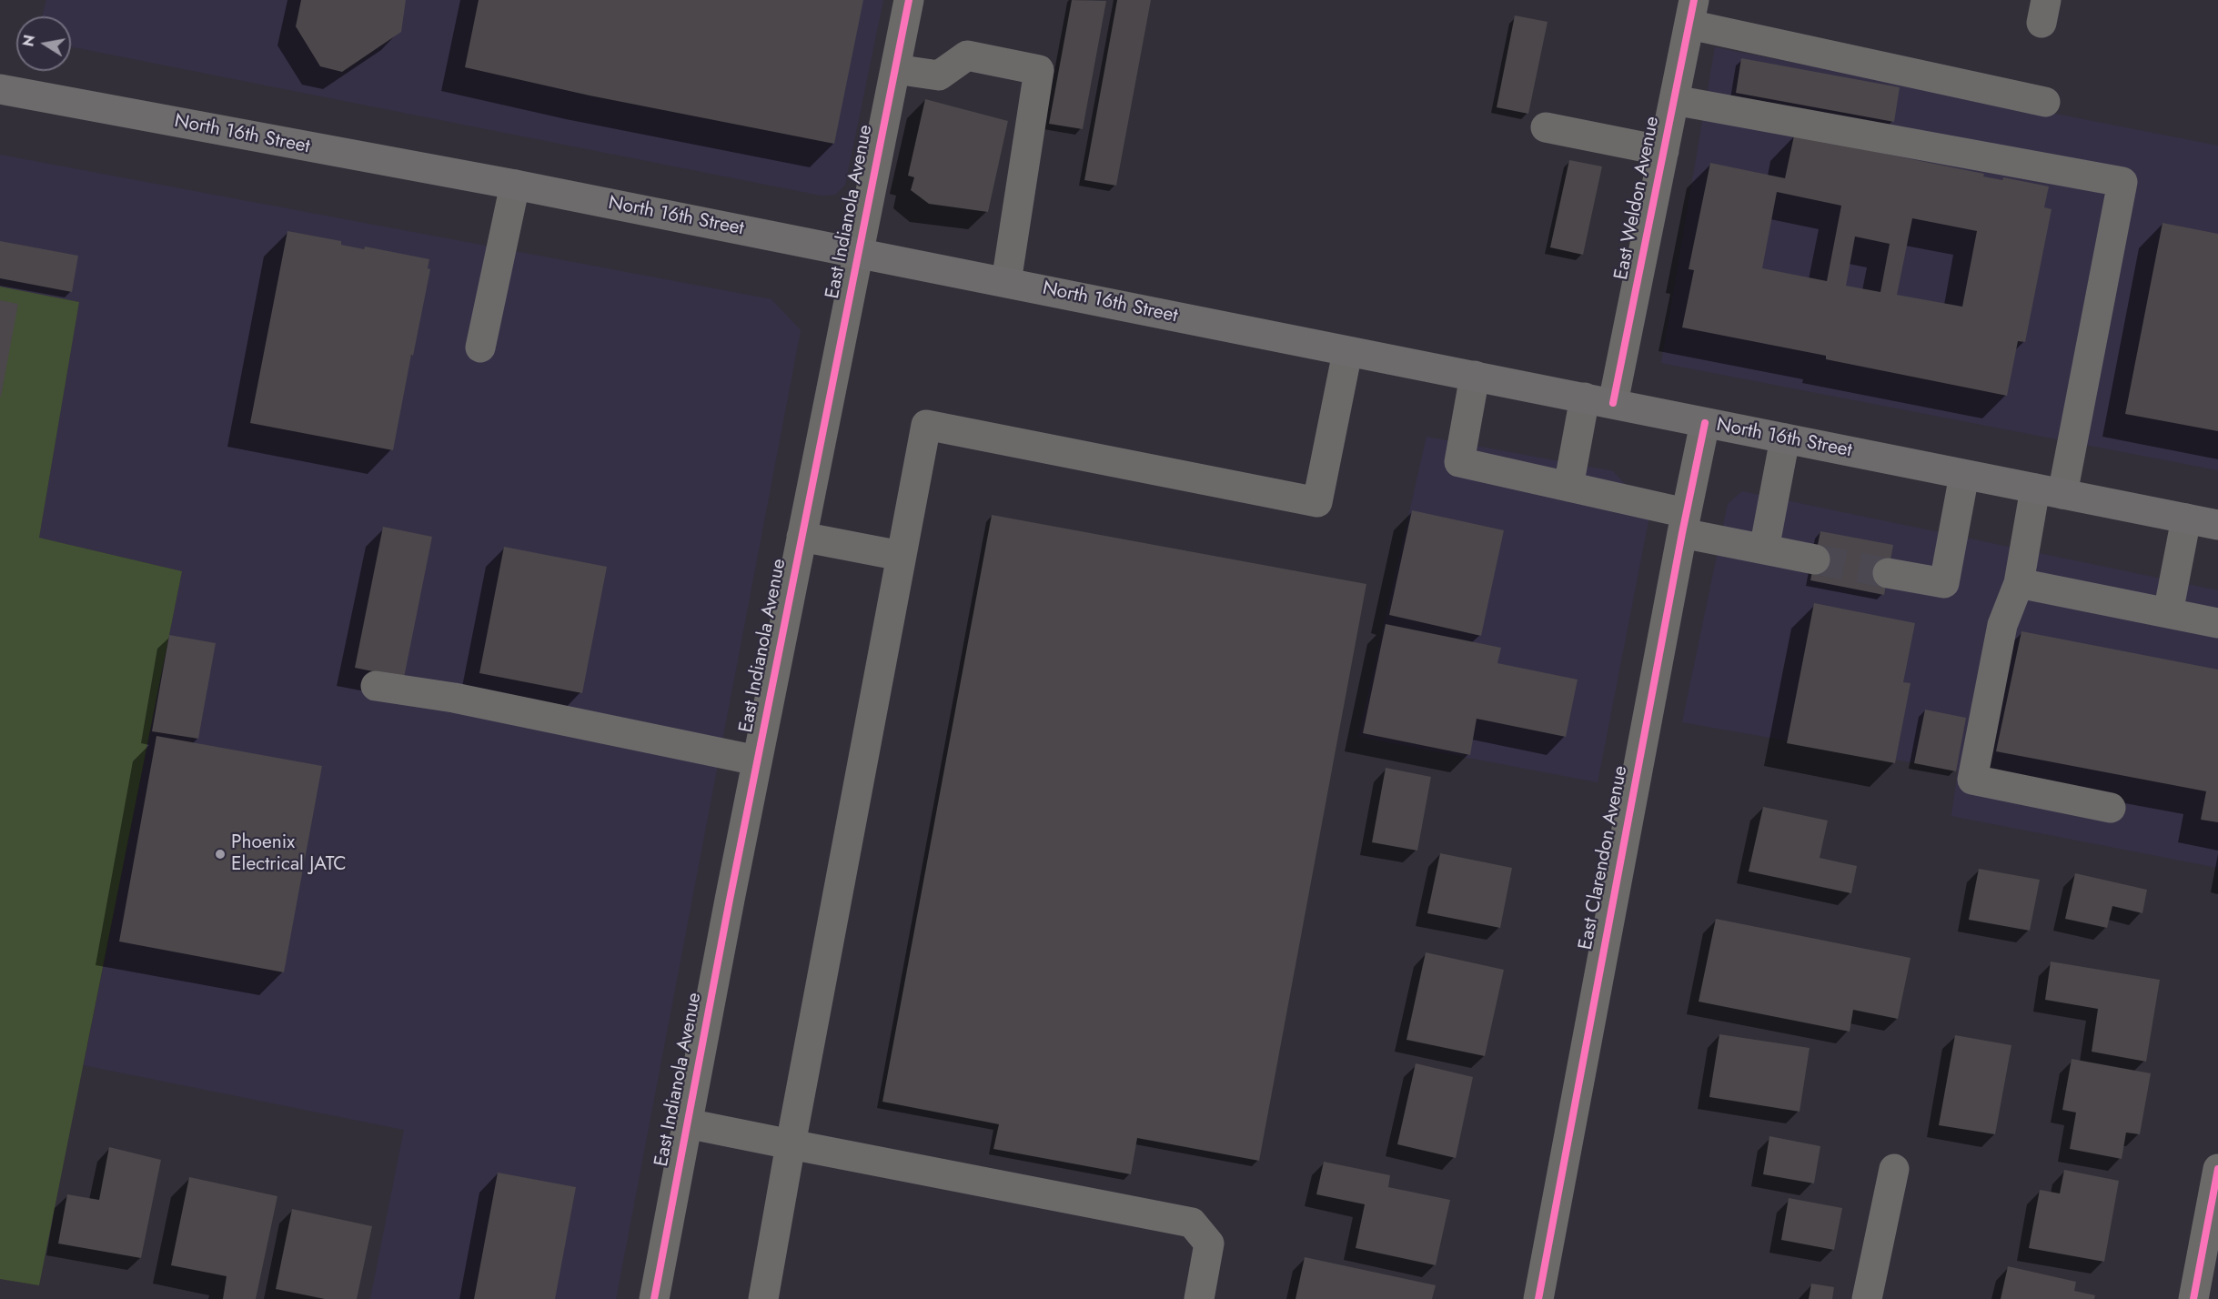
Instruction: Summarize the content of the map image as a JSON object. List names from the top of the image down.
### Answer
{
  "streets": {
    "main road": ["North 16th Street"],
    "street": ["East Weldon Avenue", "East Indianola Avenue", "East Clarendon Avenue"]
  },
  "crossings": [
    ["North 16th Street", "East Weldon Avenue"],
    ["North 16th Street", "East Indianola Avenue"],
    ["North 16th Street", "East Clarendon Avenue"]
  ],
  "places": ["Phoenix Electrical JATC"],
  "north": "left"
}
